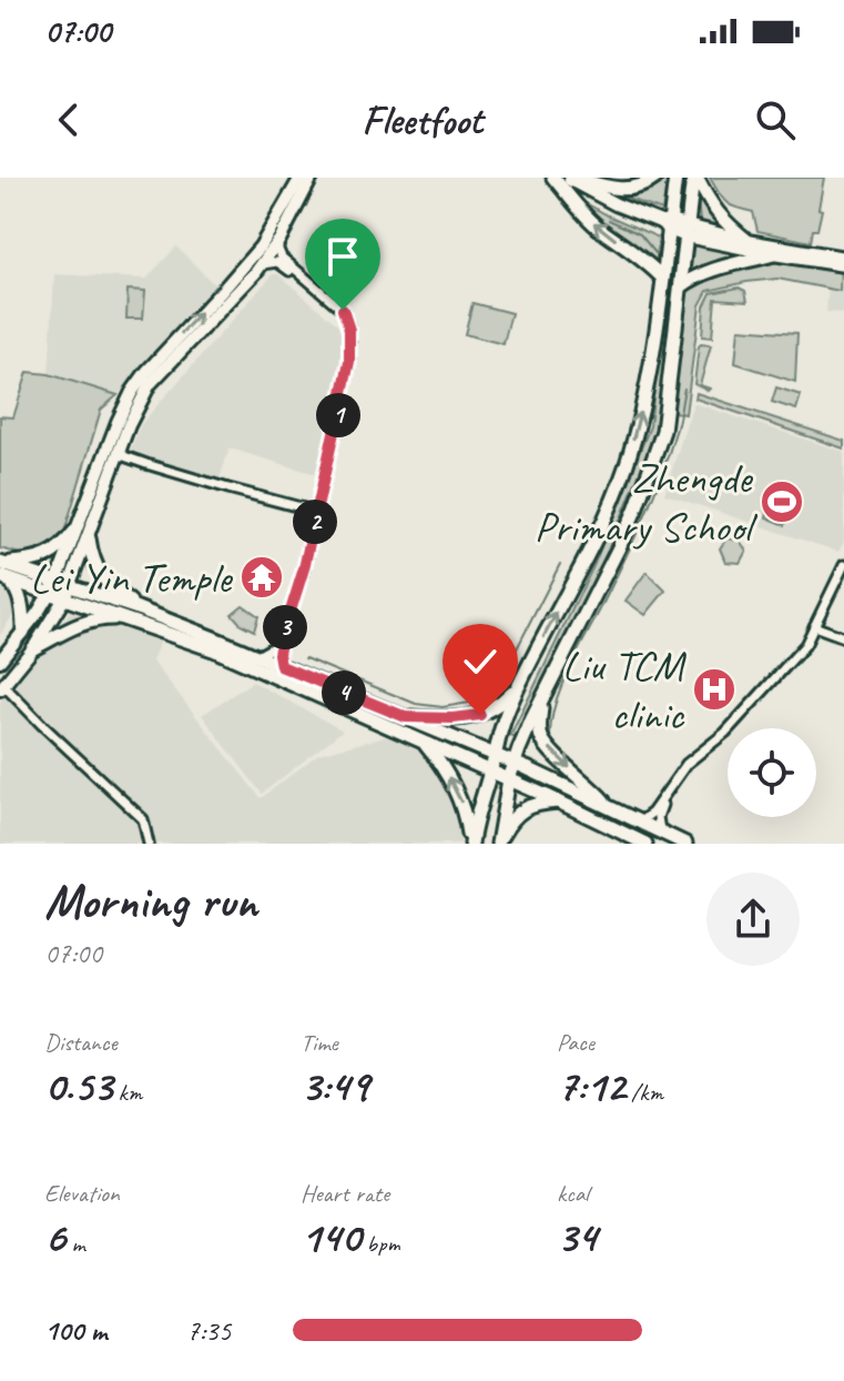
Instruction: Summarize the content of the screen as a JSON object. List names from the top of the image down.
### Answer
{
  "places": {
    "sports": ["Zhengde Primary School"],
    "temple": ["Lei Yin Temple"],
    "hospital": ["Liu TCM clinic"]
  },
  "page": {
    "status": "07:00",
    "header": "Fleetfoot",
    "pins": [
      "1",
      "2",
      "3",
      "4"
    ],
    "heading": ["Morning run", "07:00"],
    "stats": [
      ["Distance", "0.53 km"],
      ["Time", "3:49"],
      ["Pace", "7:12 /km"],
      ["Elevation", "6 m"],
      ["Heart rate", "140 bpm"],
      ["kcal", "34"]
    ],
    "list": [
      {
        "name": "100 m",
        "note": "7:35"
      }
    ]
  }
}
